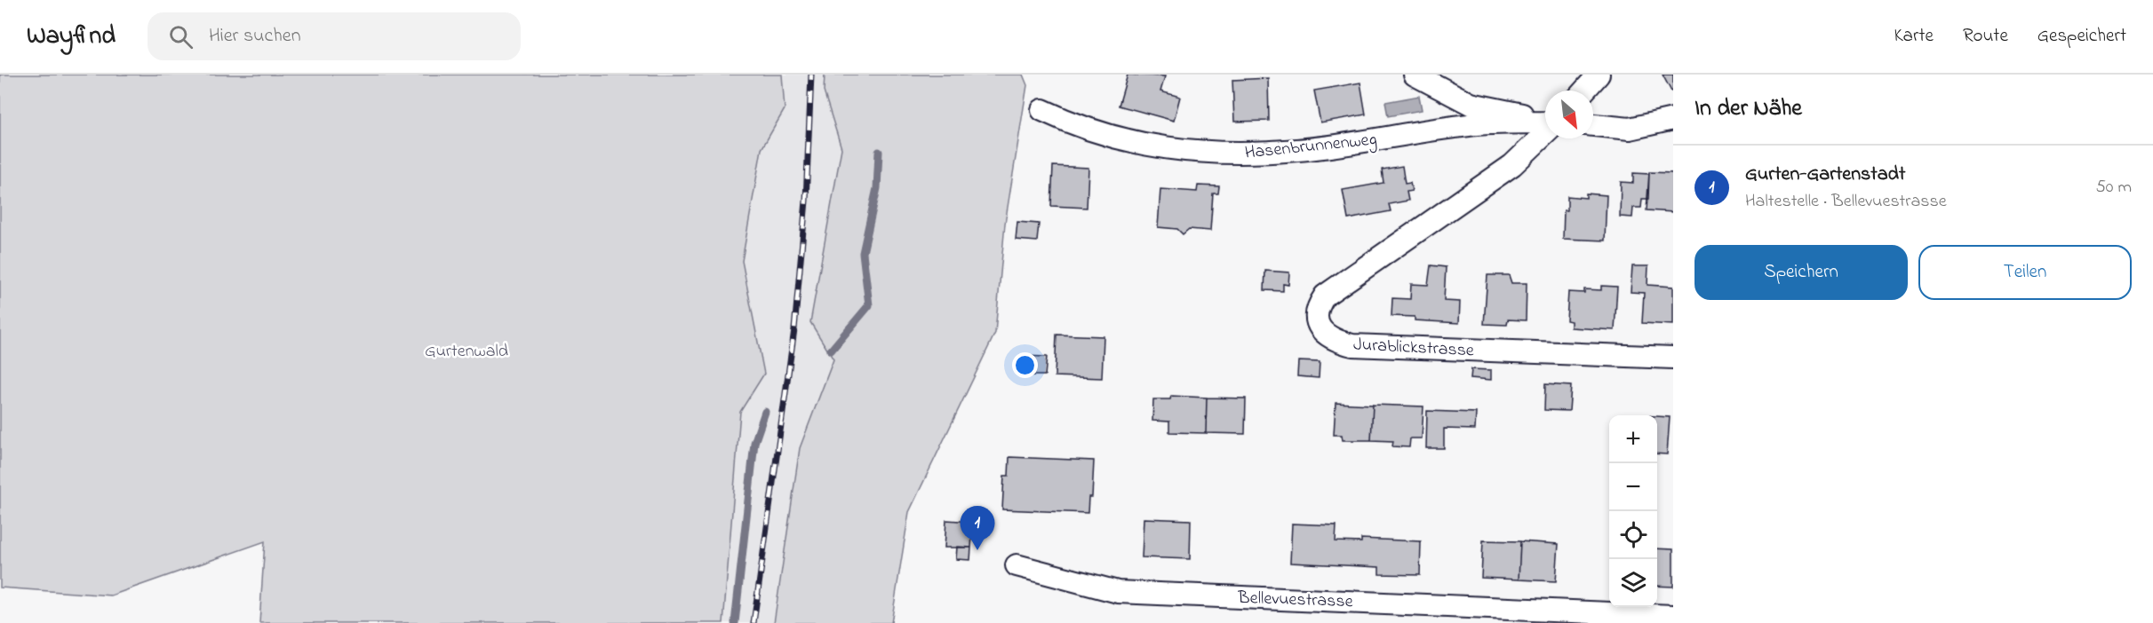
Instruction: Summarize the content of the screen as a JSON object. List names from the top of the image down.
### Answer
{
  "streets": {
    "street": ["Hasenbrunnenweg", "Jurablickstrasse", "Bellevuestrasse"]
  },
  "parks": ["Gurtenwald"],
  "north": "bottom right",
  "page": {
    "header": "Wayfind",
    "search": "Hier suchen",
    "nav": ["Karte", "Route", "Gespeichert"],
    "heading": "In der Nähe",
    "list": [
      {
        "mark": "1",
        "name": "Gurten-Gartenstadt",
        "note": "Haltestelle · Bellevuestrasse",
        "value": "50 m"
      }
    ],
    "buttons": ["Speichern", "Teilen"],
    "map_buttons": ["+", "−"],
    "pins": "1"
  }
}
